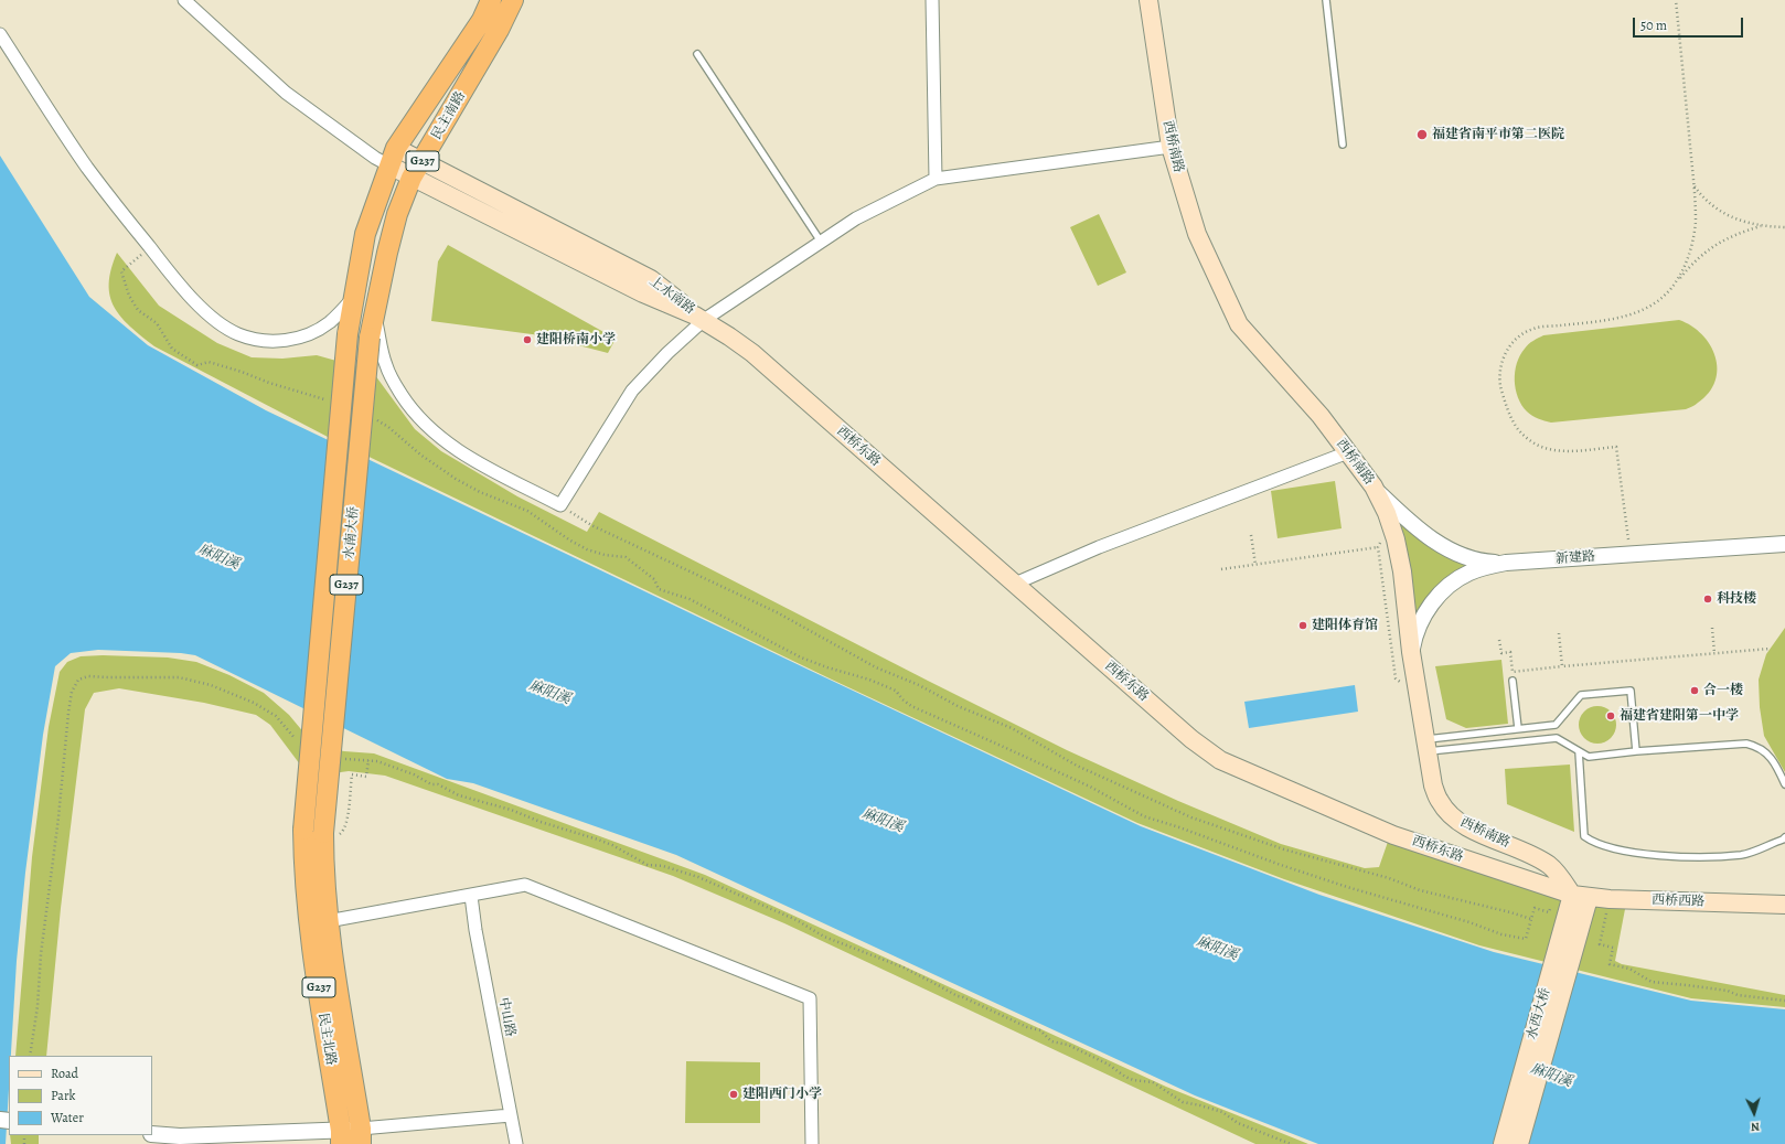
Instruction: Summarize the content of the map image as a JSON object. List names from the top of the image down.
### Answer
{
  "streets": {
    "highway": [
      "民主南路",
      "G237",
      "水南大桥",
      "民主北路"
    ],
    "main road": [
      "西桥南路",
      "上水南路",
      "西桥东路",
      "西桥西路",
      "水西大桥"
    ],
    "street": ["新建路", "中山路"]
  },
  "crossings": [
    ["民主南路", "上水南路"],
    ["民主南路", "水南大桥"],
    ["西桥南路", "西桥东路"],
    ["西桥南路", "新建路"],
    ["西桥南路", "西桥西路"],
    ["西桥南路", "水西大桥"],
    ["上水南路", "西桥东路"],
    ["西桥东路", "西桥西路"],
    ["西桥东路", "水西大桥"],
    ["水南大桥", "民主北路"],
    ["西桥西路", "水西大桥"]
  ],
  "water": ["麻阳溪"],
  "places": [
    "福建省南平市第二医院",
    "建阳桥南小学",
    "科技楼",
    "建阳体育馆",
    "合一楼",
    "福建省建阳第一中学",
    "建阳西门小学"
  ],
  "legend": ["Road", "Park", "Water"],
  "scale_bar": "50 m",
  "north": "bottom"
}
